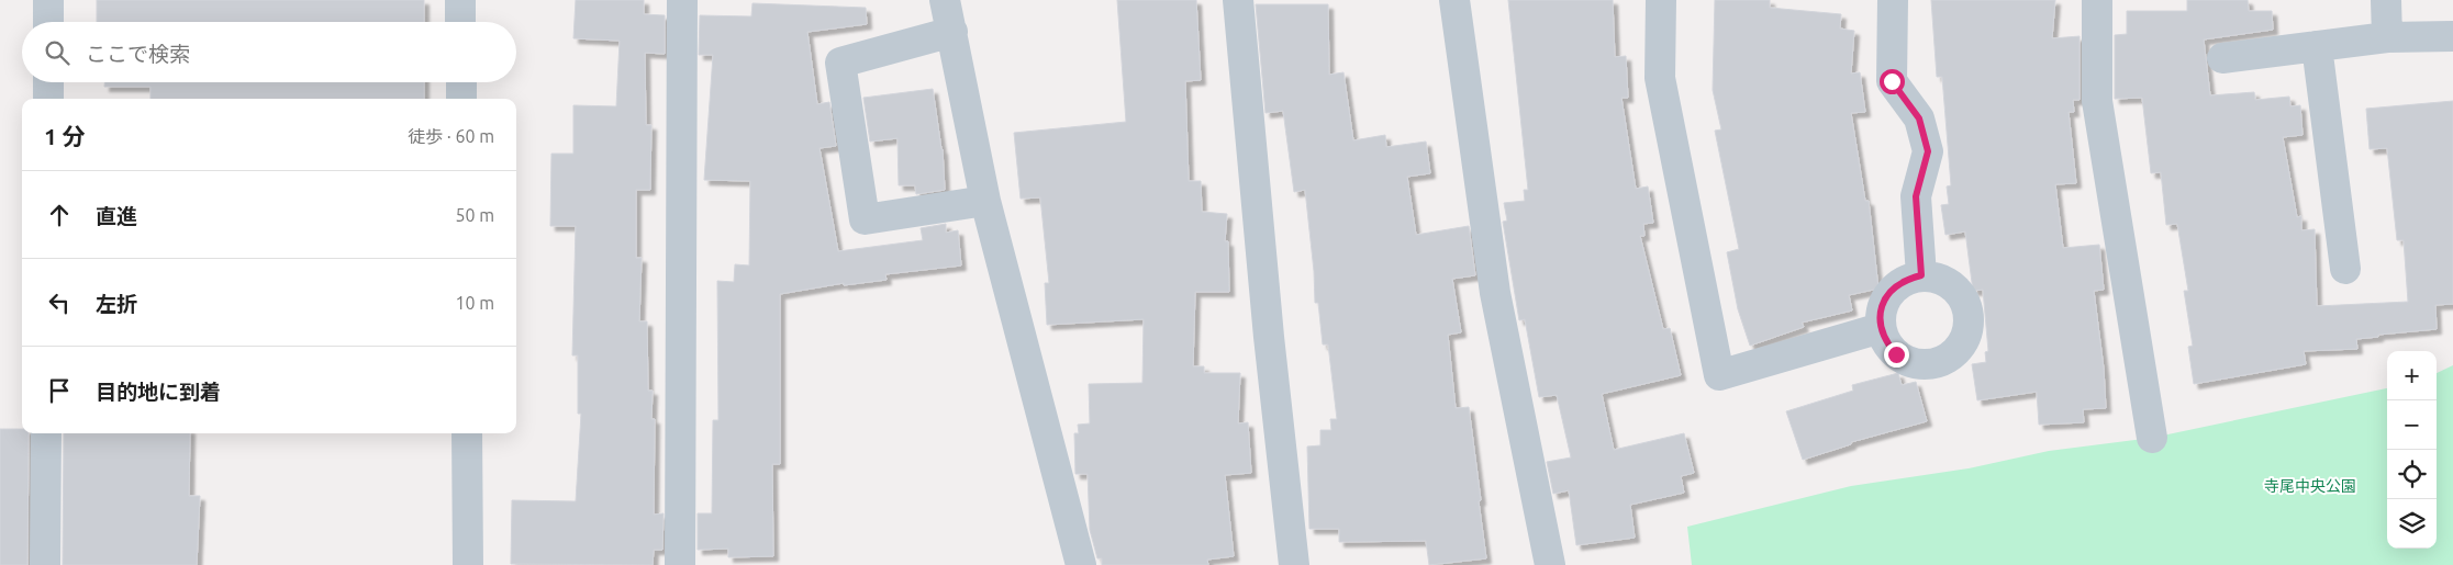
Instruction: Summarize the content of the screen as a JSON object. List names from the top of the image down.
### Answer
{
  "parks": ["寺尾中央公園"],
  "page": {
    "search": "ここで検索",
    "heading": ["1 分", "徒歩 · 60 m"],
    "list": [
      ["直進", "50 m"],
      ["左折", "10 m"],
      "目的地に到着"
    ],
    "map_buttons": ["+", "−"]
  }
}
